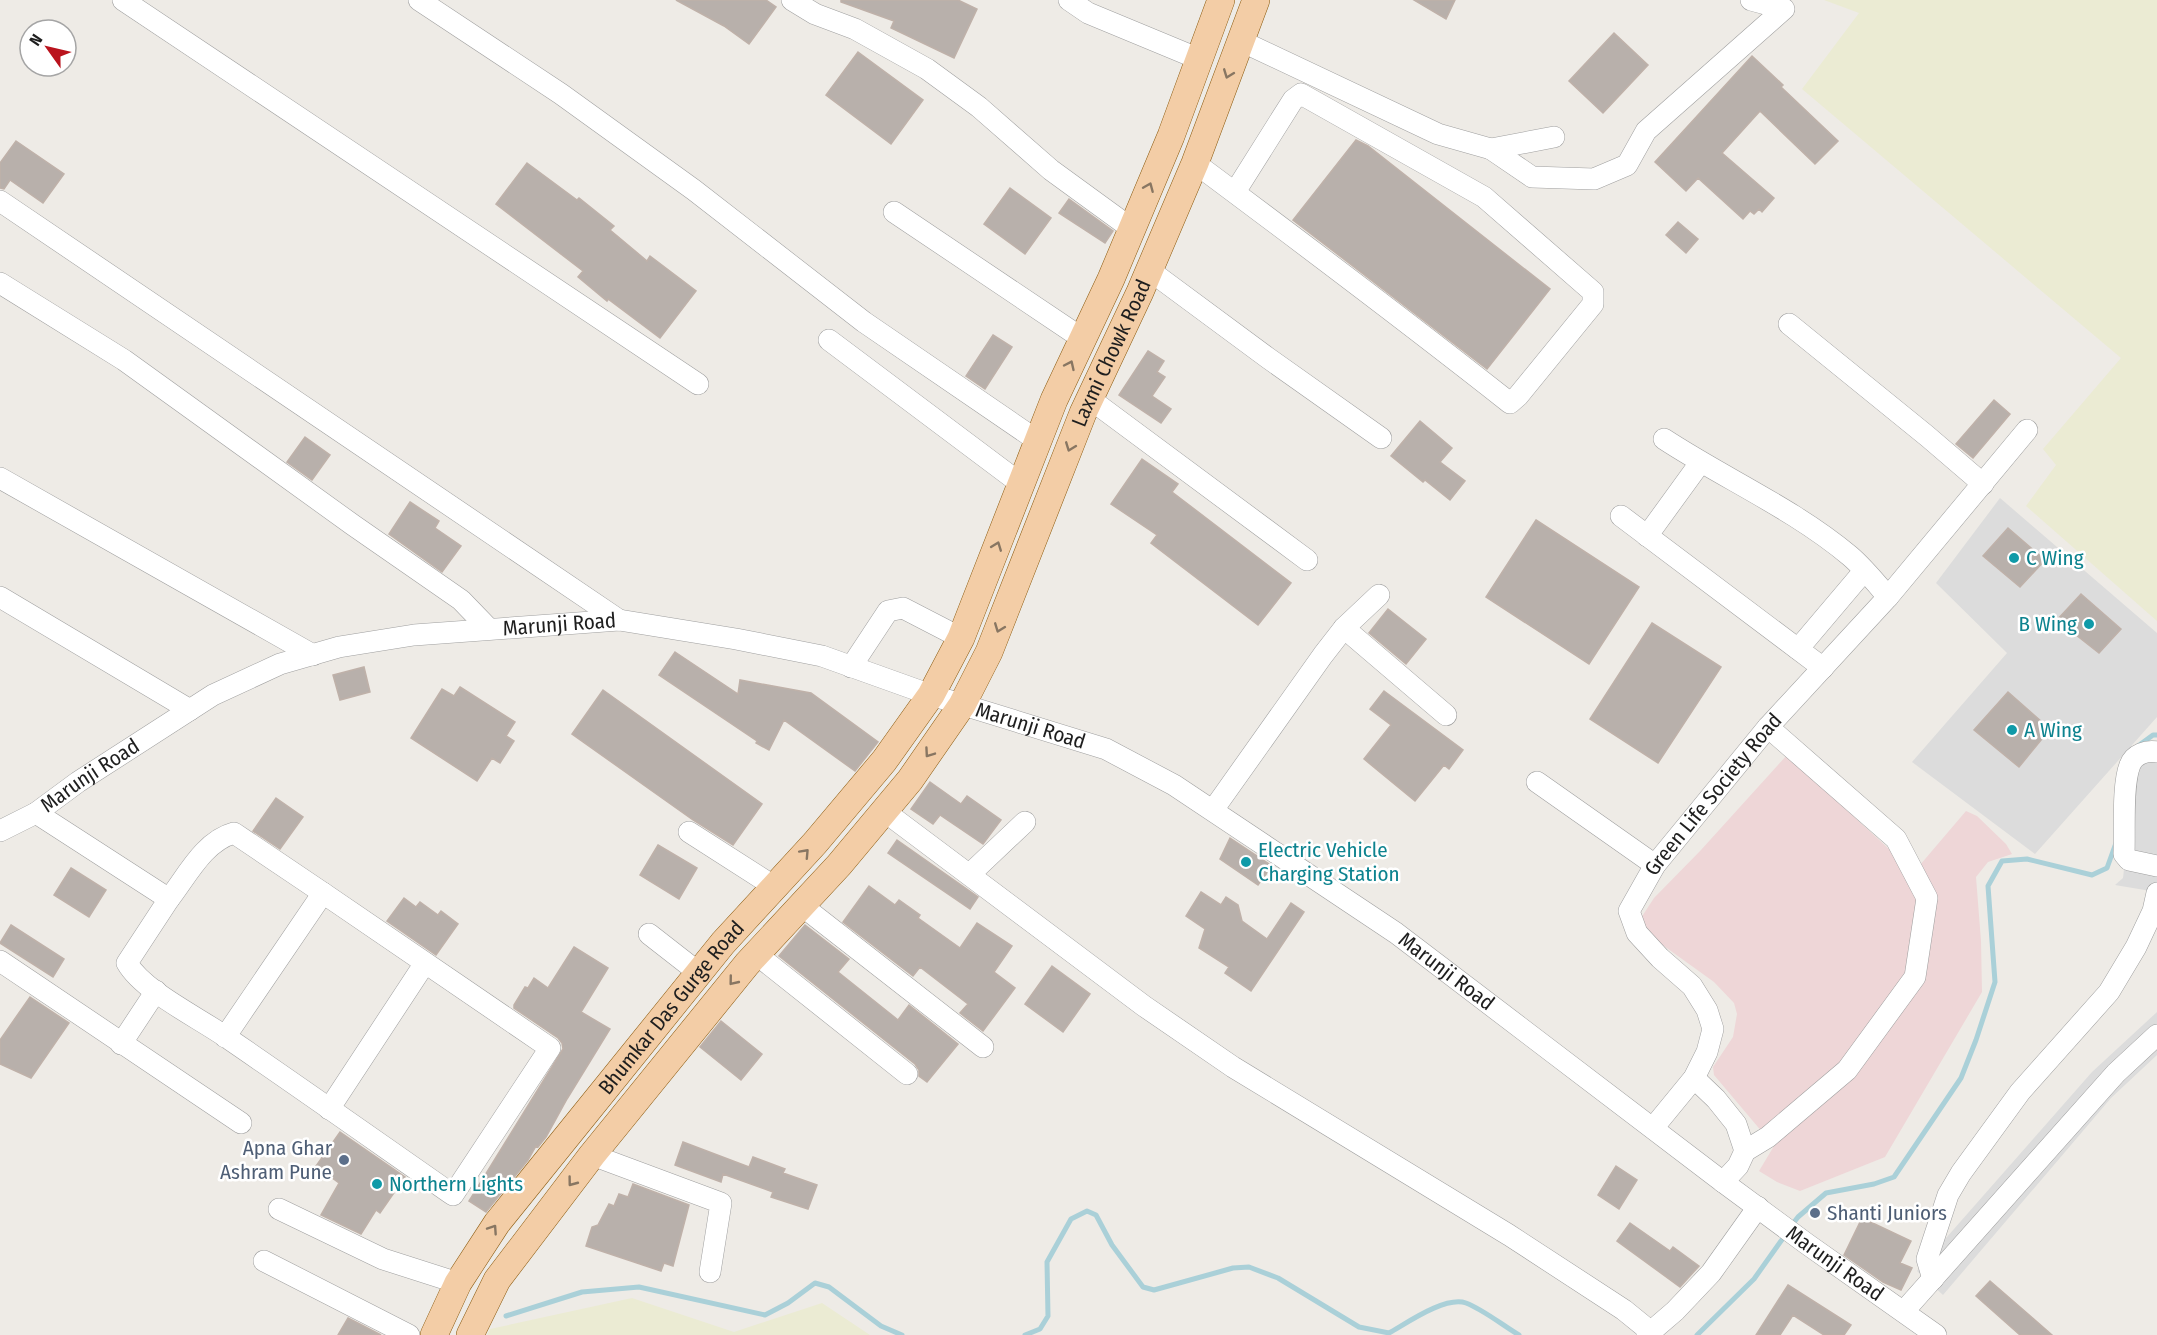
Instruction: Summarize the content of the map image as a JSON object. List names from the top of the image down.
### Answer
{
  "streets": {
    "main road": ["Laxmi Chowk Road", "Bhumkar Das Gurge Road"],
    "street": ["Marunji Road", "Green Life Society Road"]
  },
  "crossings": [
    ["Laxmi Chowk Road", "Marunji Road"],
    ["Laxmi Chowk Road", "Bhumkar Das Gurge Road"],
    ["Marunji Road", "Green Life Society Road"],
    ["Marunji Road", "Bhumkar Das Gurge Road"]
  ],
  "places": [
    "C Wing",
    "B Wing",
    "A Wing",
    "Electric Vehicle Charging Station",
    "Apna Ghar Ashram Pune",
    "Northern Lights",
    "Shanti Juniors"
  ],
  "north": "top left"
}
